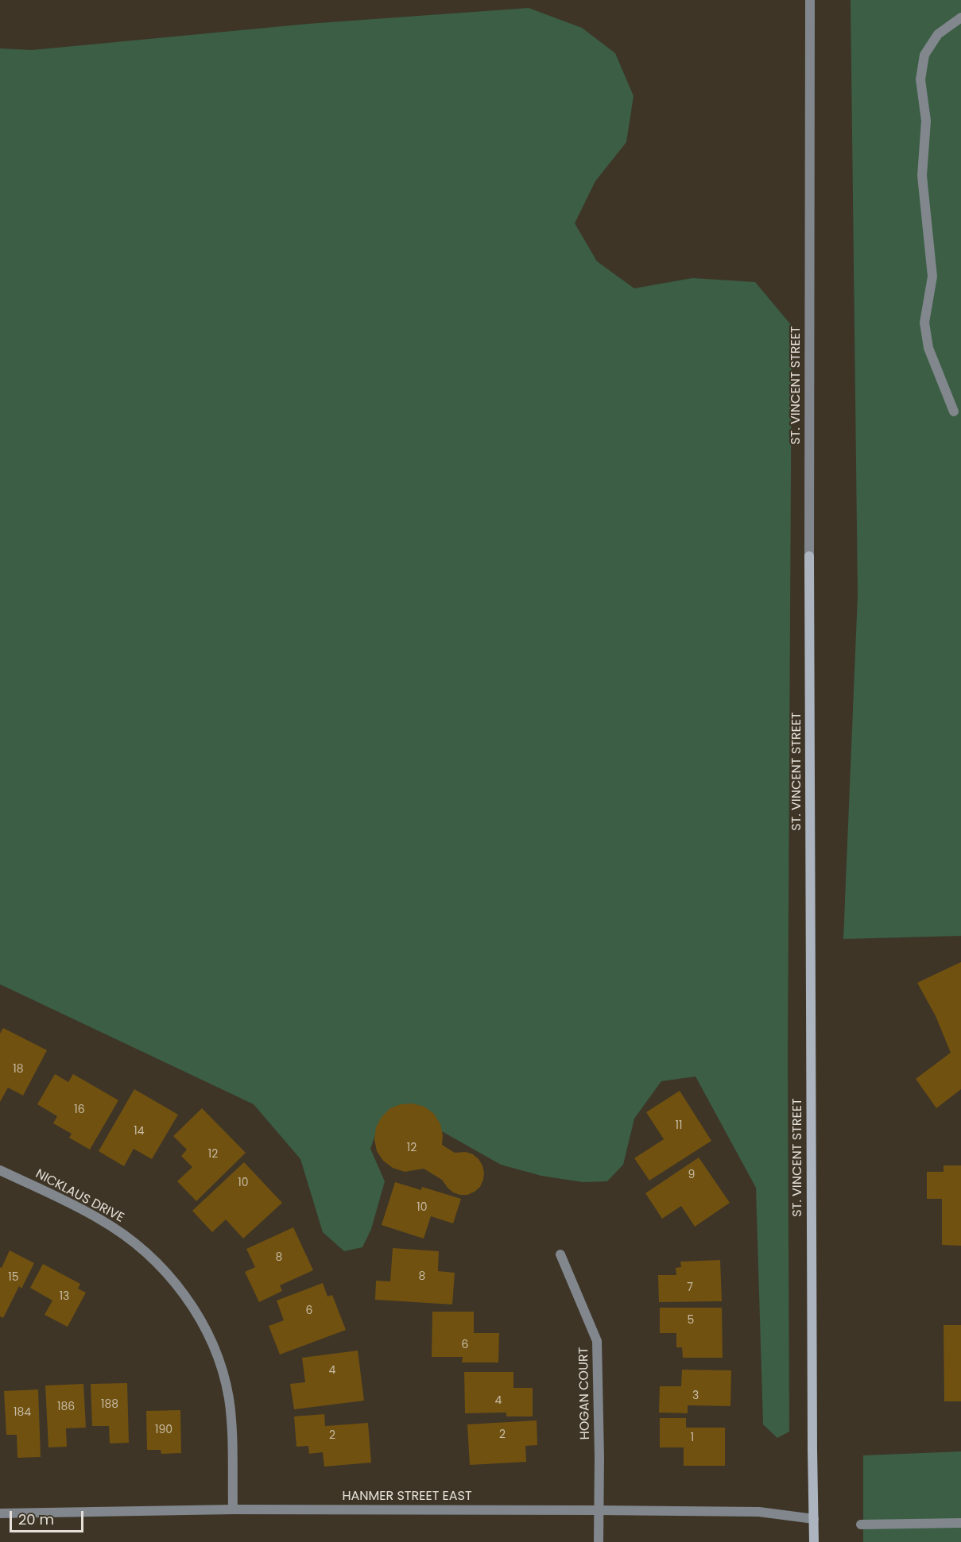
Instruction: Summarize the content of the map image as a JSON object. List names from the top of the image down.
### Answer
{
  "streets": {
    "main road": ["ST. VINCENT STREET"],
    "street": ["NICKLAUS DRIVE", "HOGAN COURT", "HANMER STREET EAST"]
  },
  "crossings": [
    ["ST. VINCENT STREET", "HANMER STREET EAST"],
    ["NICKLAUS DRIVE", "HANMER STREET EAST"],
    ["HOGAN COURT", "HANMER STREET EAST"]
  ],
  "house_numbers": [
    "18",
    "16",
    "11",
    "14",
    "12",
    "12",
    "9",
    "10",
    "10",
    "8",
    "8",
    "15",
    "7",
    "13",
    "6",
    "5",
    "6",
    "4",
    "3",
    "4",
    "188",
    "186",
    "184",
    "190",
    "2",
    "2",
    "1"
  ],
  "scale_bar": "20 m"
}
